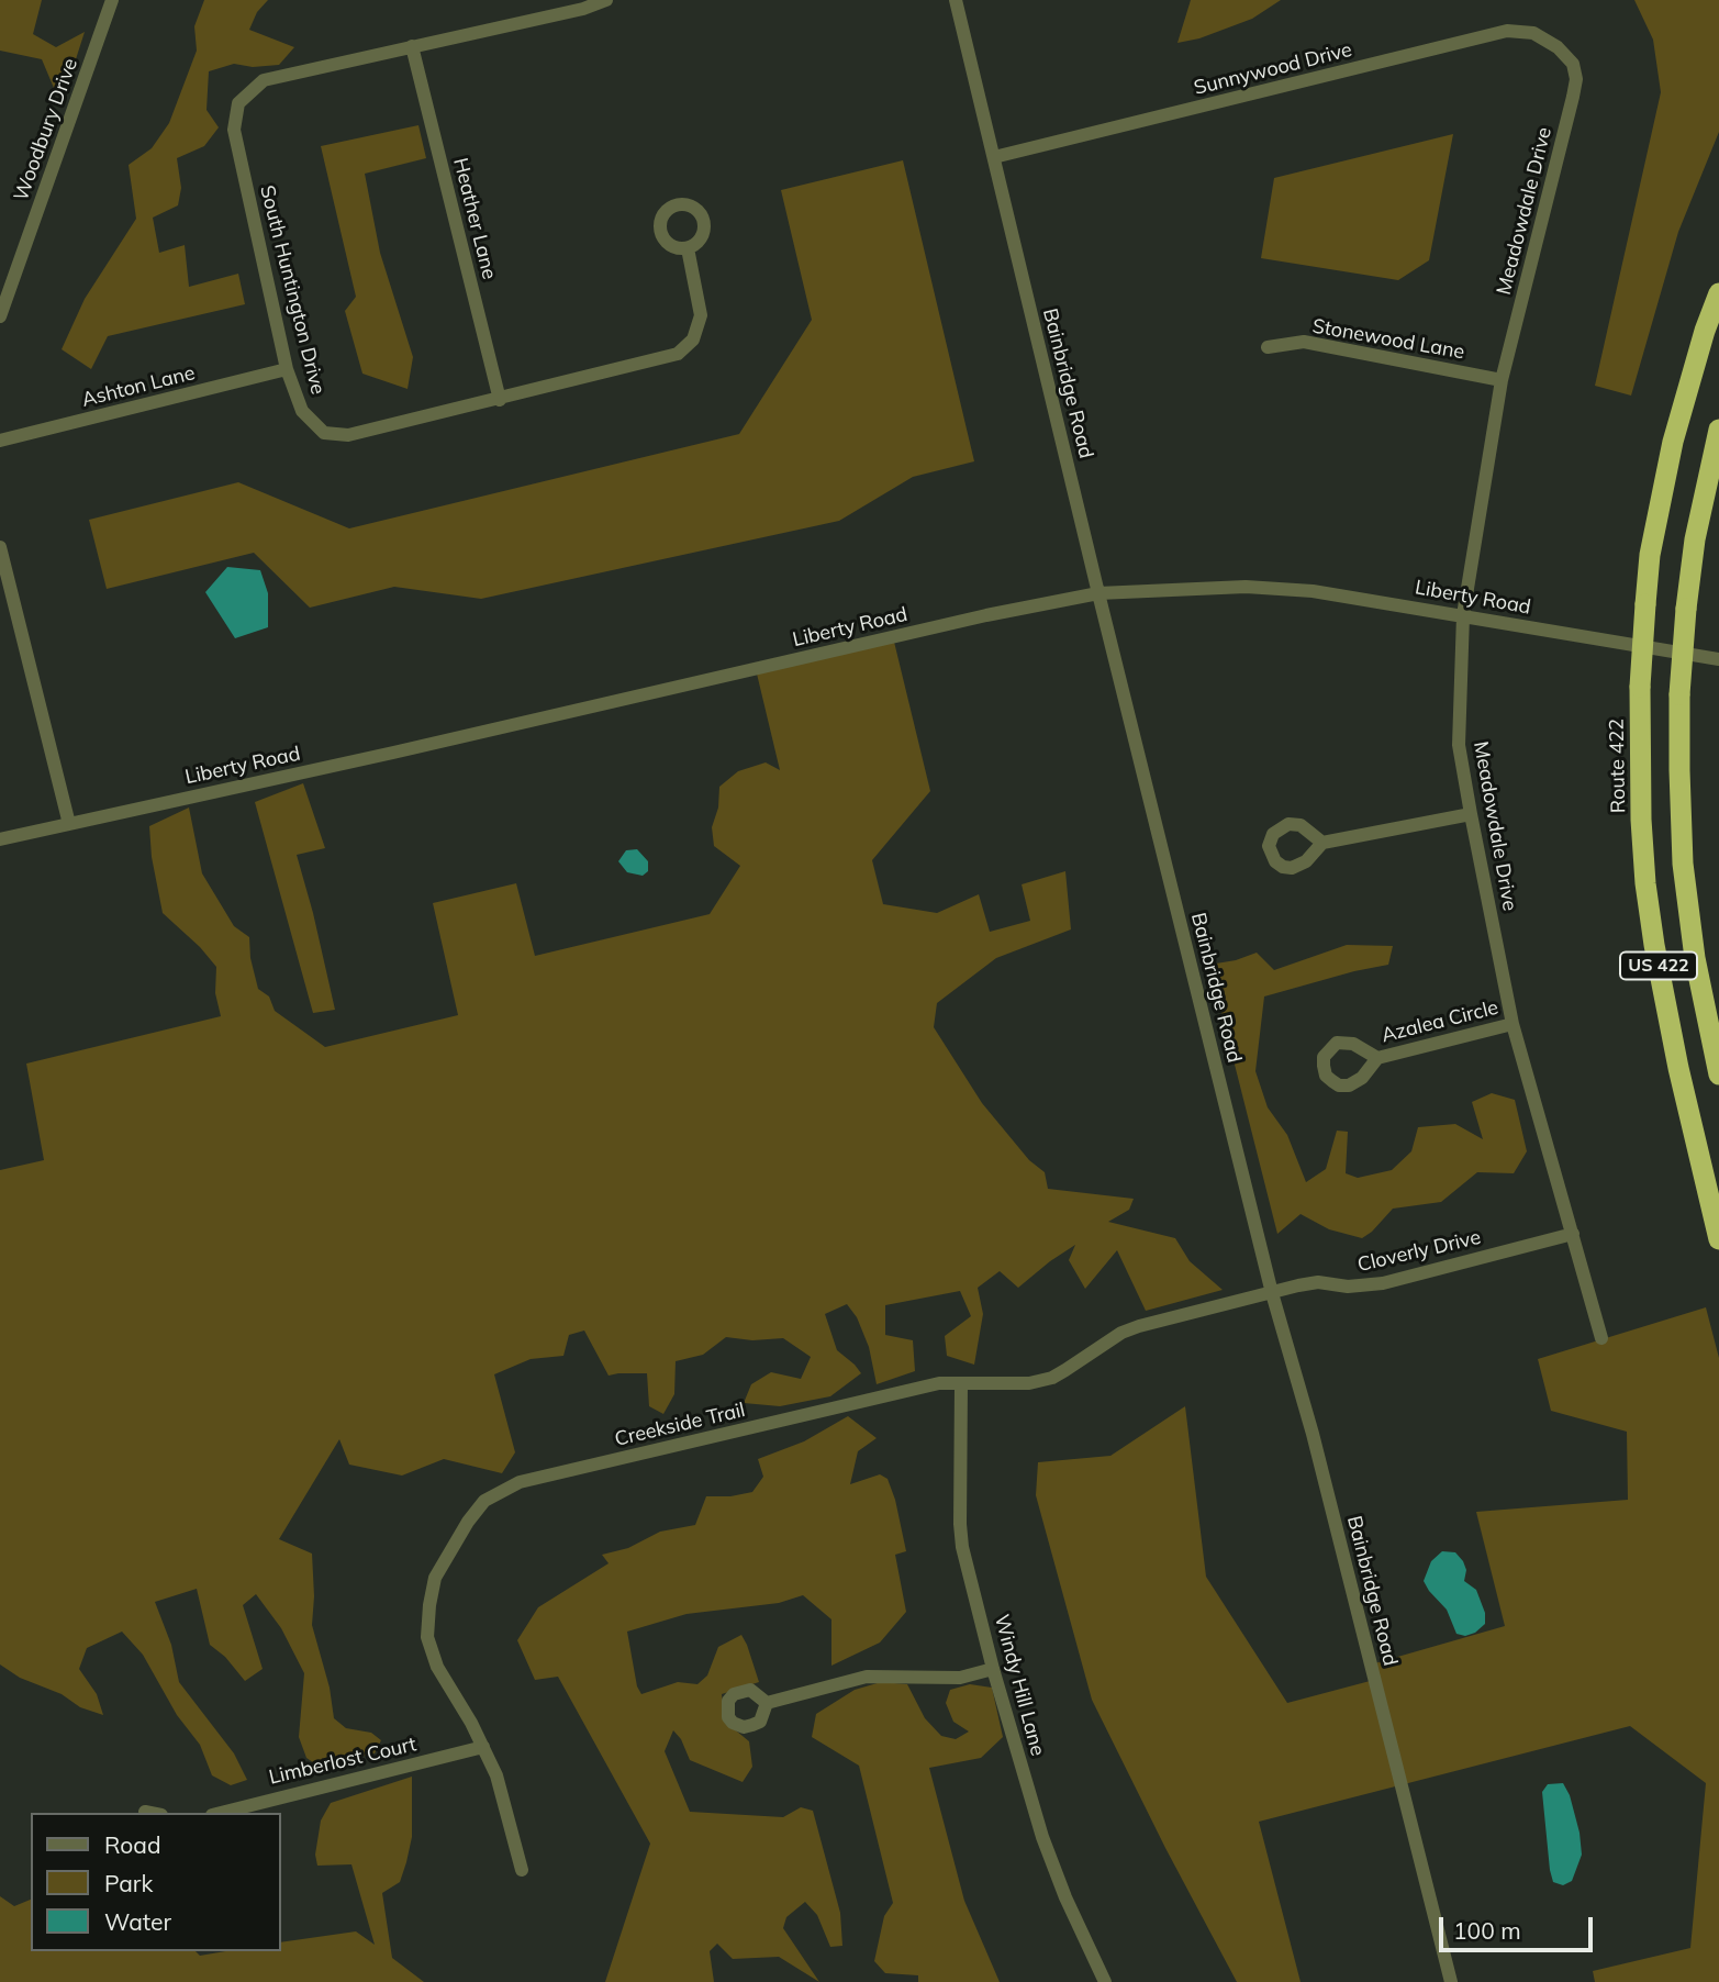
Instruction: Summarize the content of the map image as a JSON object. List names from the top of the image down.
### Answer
{
  "streets": {
    "highway": ["Route 422", "US 422"],
    "street": [
      "Sunnywood Drive",
      "Woodbury Drive",
      "Meadowdale Drive",
      "Heather Lane",
      "South Huntington Drive",
      "Stonewood Lane",
      "Bainbridge Road",
      "Ashton Lane",
      "Liberty Road",
      "Azalea Circle",
      "Cloverly Drive",
      "Creekside Trail",
      "Windy Hill Lane",
      "Limberlost Court"
    ]
  },
  "crossings": [
    ["Sunnywood Drive", "Meadowdale Drive"],
    ["Sunnywood Drive", "Bainbridge Road"],
    ["Meadowdale Drive", "Stonewood Lane"],
    ["Meadowdale Drive", "Liberty Road"],
    ["Meadowdale Drive", "Azalea Circle"],
    ["Meadowdale Drive", "Cloverly Drive"],
    ["Heather Lane", "South Huntington Drive"],
    ["South Huntington Drive", "Ashton Lane"],
    ["Bainbridge Road", "Liberty Road"],
    ["Bainbridge Road", "Cloverly Drive"],
    ["Bainbridge Road", "Creekside Trail"],
    ["Cloverly Drive", "Creekside Trail"],
    ["Creekside Trail", "Windy Hill Lane"],
    ["Creekside Trail", "Limberlost Court"]
  ],
  "legend": ["Road", "Park", "Water"],
  "scale_bar": "100 m"
}
